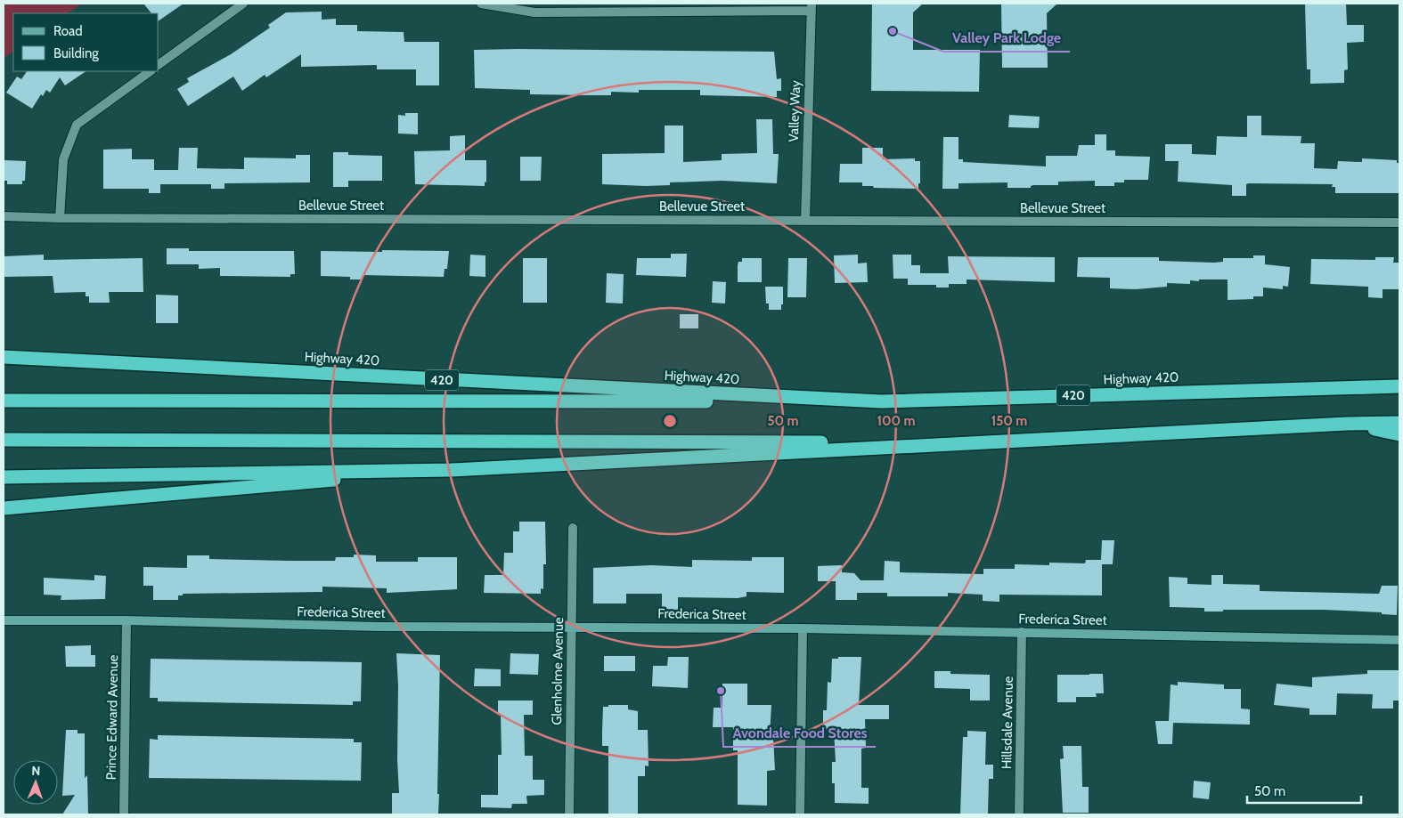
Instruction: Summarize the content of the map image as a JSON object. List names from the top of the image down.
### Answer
{
  "streets": {
    "highway": ["Highway 420", "420"],
    "street": [
      "Valley Way",
      "Bellevue Street",
      "Frederica Street",
      "Glenholme Avenue",
      "Prince Edward Avenue",
      "Hillsdale Avenue"
    ]
  },
  "crossings": [
    ["Valley Way", "Bellevue Street"],
    ["Frederica Street", "Glenholme Avenue"],
    ["Frederica Street", "Prince Edward Avenue"],
    ["Frederica Street", "Hillsdale Avenue"]
  ],
  "places": ["Valley Park Lodge", "Avondale Food Stores"],
  "legend": ["Road", "Building"],
  "scale_bar": "50 m",
  "north": "top",
  "rings": ["50 m", "100 m", "150 m"]
}
